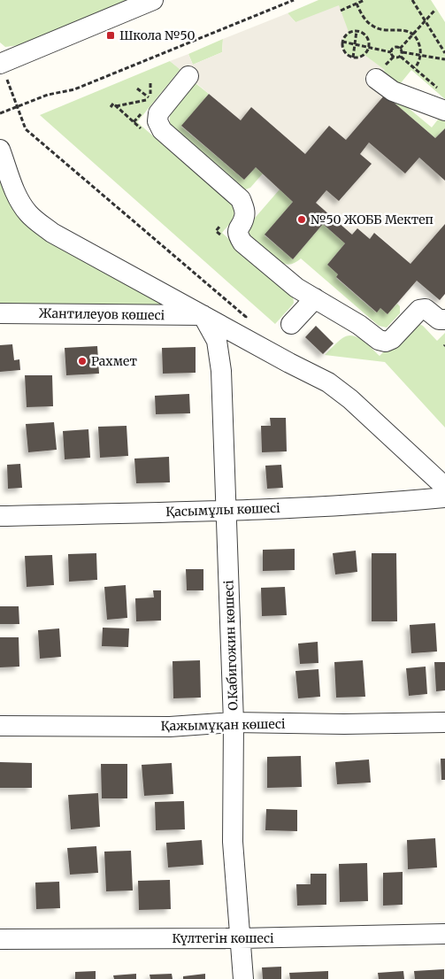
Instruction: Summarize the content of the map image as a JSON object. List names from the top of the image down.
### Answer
{
  "streets": {
    "street": [
      "Жантилеуов көшесі",
      "Қасымұлы көшесі",
      "О.Кабигожин көшесі",
      "Қажымұқан көшесі",
      "Күлтегін көшесі"
    ]
  },
  "crossings": [
    ["Жантилеуов көшесі", "О.Кабигожин көшесі"],
    ["Қасымұлы көшесі", "О.Кабигожин көшесі"],
    ["О.Кабигожин көшесі", "Қажымұқан көшесі"],
    ["О.Кабигожин көшесі", "Күлтегін көшесі"]
  ],
  "places": {
    "transit": ["Школа №50"],
    "other": ["№50 ЖОББ Мектеп", "Рахмет"]
  }
}
